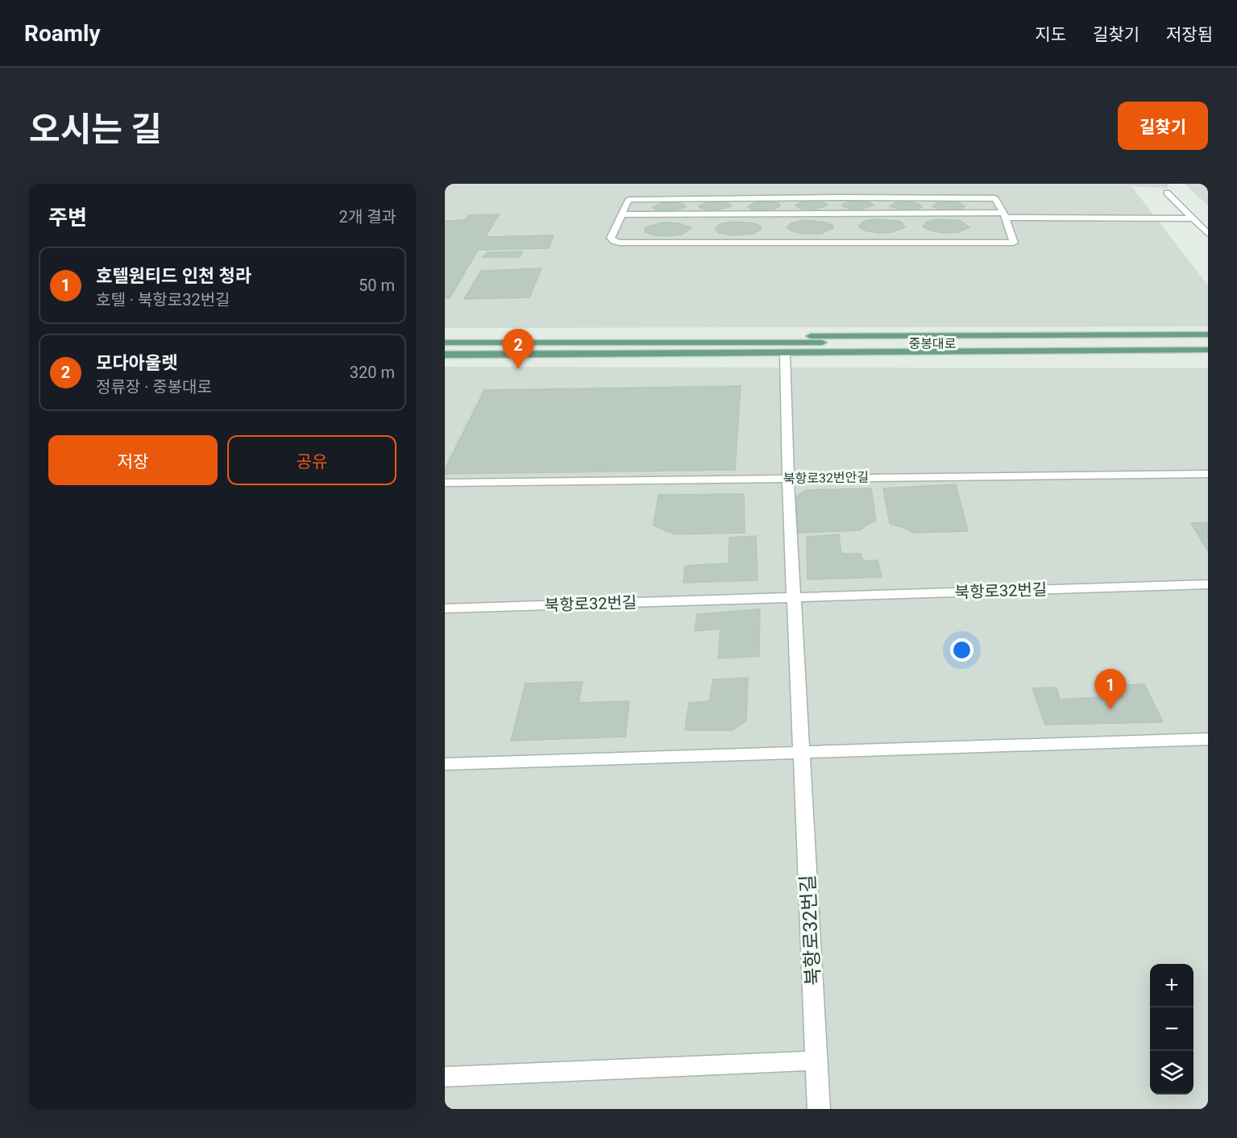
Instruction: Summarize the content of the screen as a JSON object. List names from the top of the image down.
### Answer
{
  "streets": {
    "main road": ["중봉대로"],
    "street": ["북항로32번안길", "북항로32번길"]
  },
  "crossings": [
    ["중봉대로", "북항로32번길"],
    ["북항로32번안길", "북항로32번길"]
  ],
  "page": {
    "header": "Roamly",
    "nav": ["지도", "길찾기", "저장됨"],
    "title": "오시는 길",
    "buttons": [
      "길찾기",
      ["저장", "공유"]
    ],
    "heading": ["주변", "2개 결과"],
    "list": [
      {
        "mark": "1",
        "name": "호텔원티드 인천 청라",
        "note": "호텔 · 북항로32번길",
        "value": "50 m"
      },
      {
        "mark": "2",
        "name": "모다아울렛",
        "note": "정류장 · 중봉대로",
        "value": "320 m"
      }
    ],
    "pins": ["2", "1"],
    "map_buttons": ["+", "−"]
  }
}
